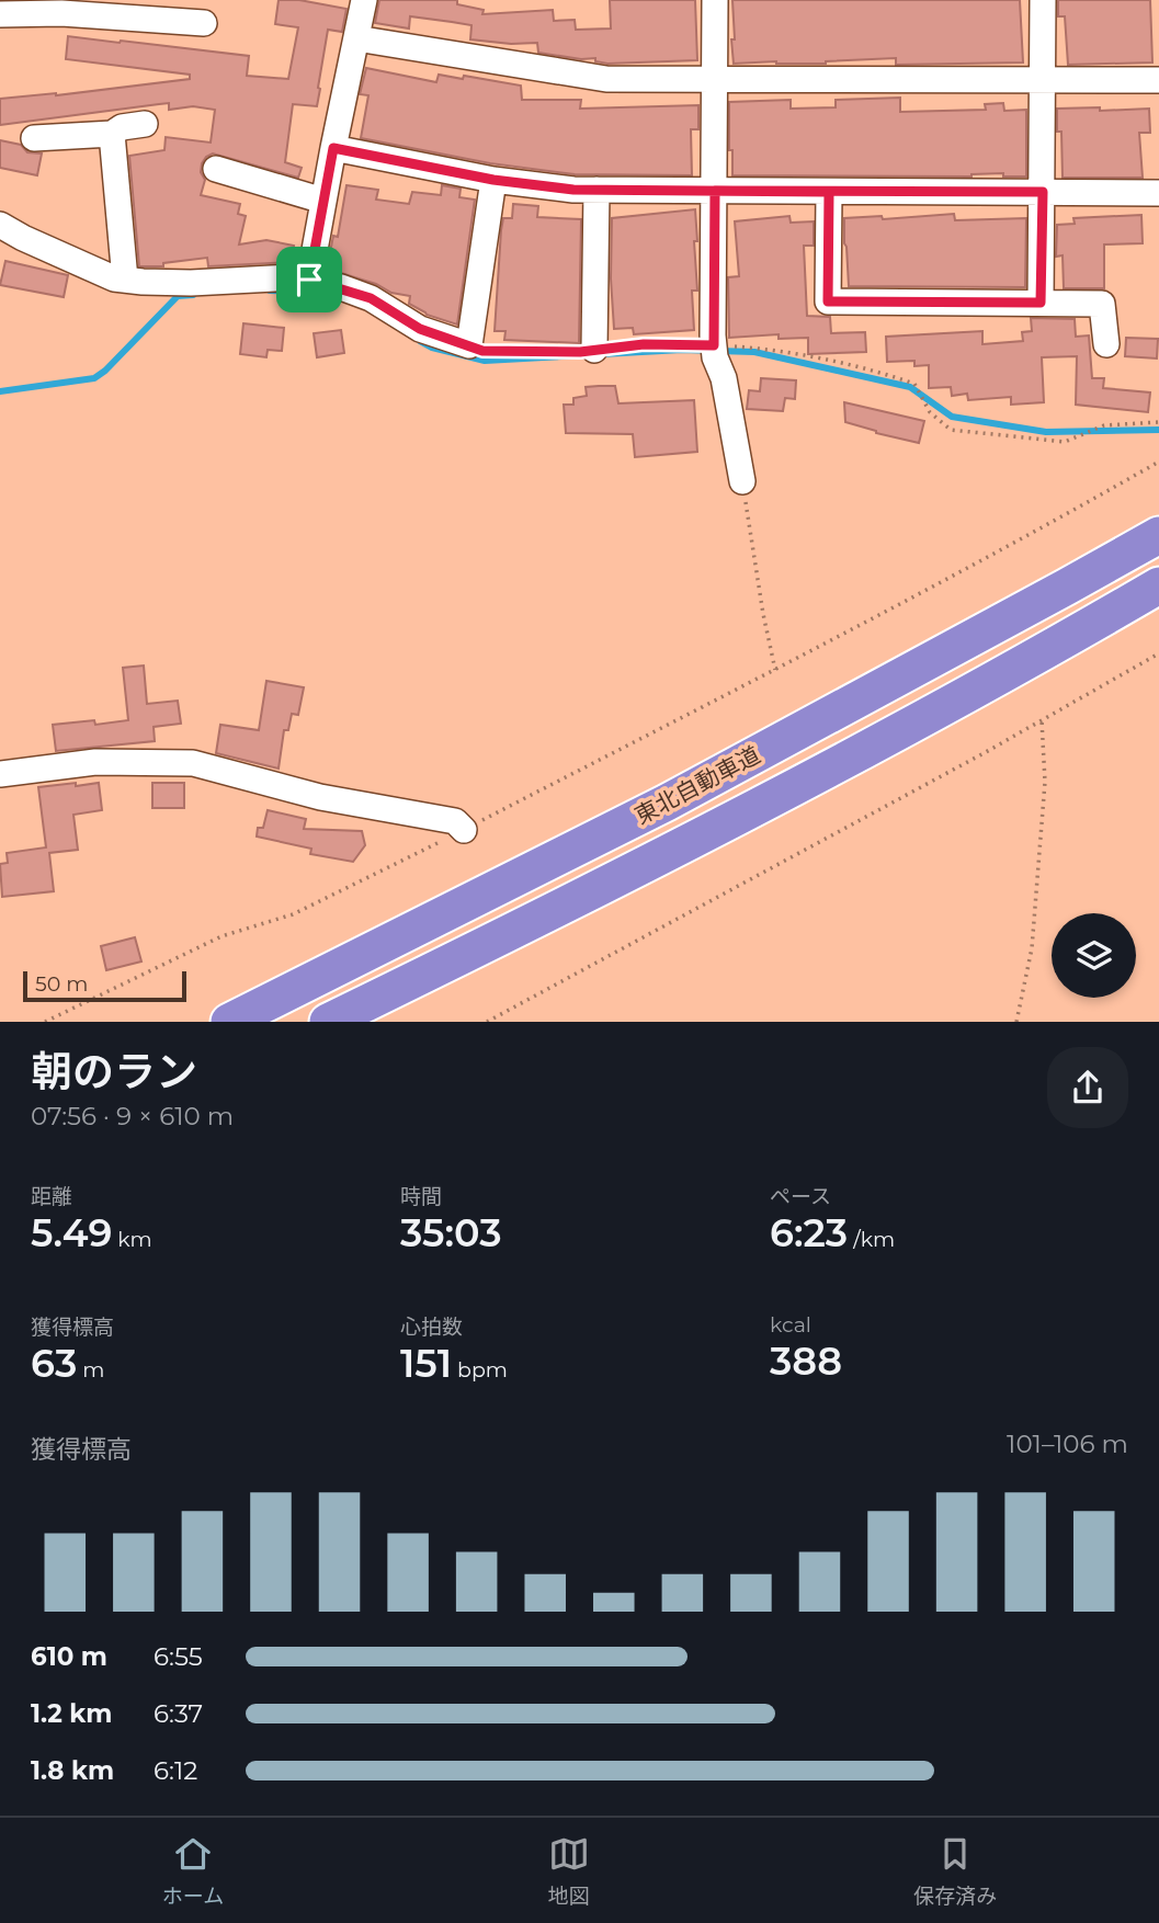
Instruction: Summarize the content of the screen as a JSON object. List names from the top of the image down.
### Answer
{
  "streets": {
    "highway": ["東北自動車道"]
  },
  "scale_bar": "50 m",
  "page": {
    "scale": "50 m",
    "heading": ["朝のラン", "07:56 · 9 × 610 m"],
    "stats": [
      ["距離", "5.49 km"],
      ["時間", "35:03"],
      ["ペース", "6:23 /km"],
      ["獲得標高", "63 m"],
      ["心拍数", "151 bpm"],
      ["kcal", "388"]
    ],
    "chart": ["獲得標高", "101–106 m"],
    "list": [
      {
        "name": "610 m",
        "note": "6:55"
      },
      {
        "name": "1.2 km",
        "note": "6:37"
      },
      {
        "name": "1.8 km",
        "note": "6:12"
      }
    ],
    "tabs": ["ホーム", "地図", "保存済み"]
  }
}
